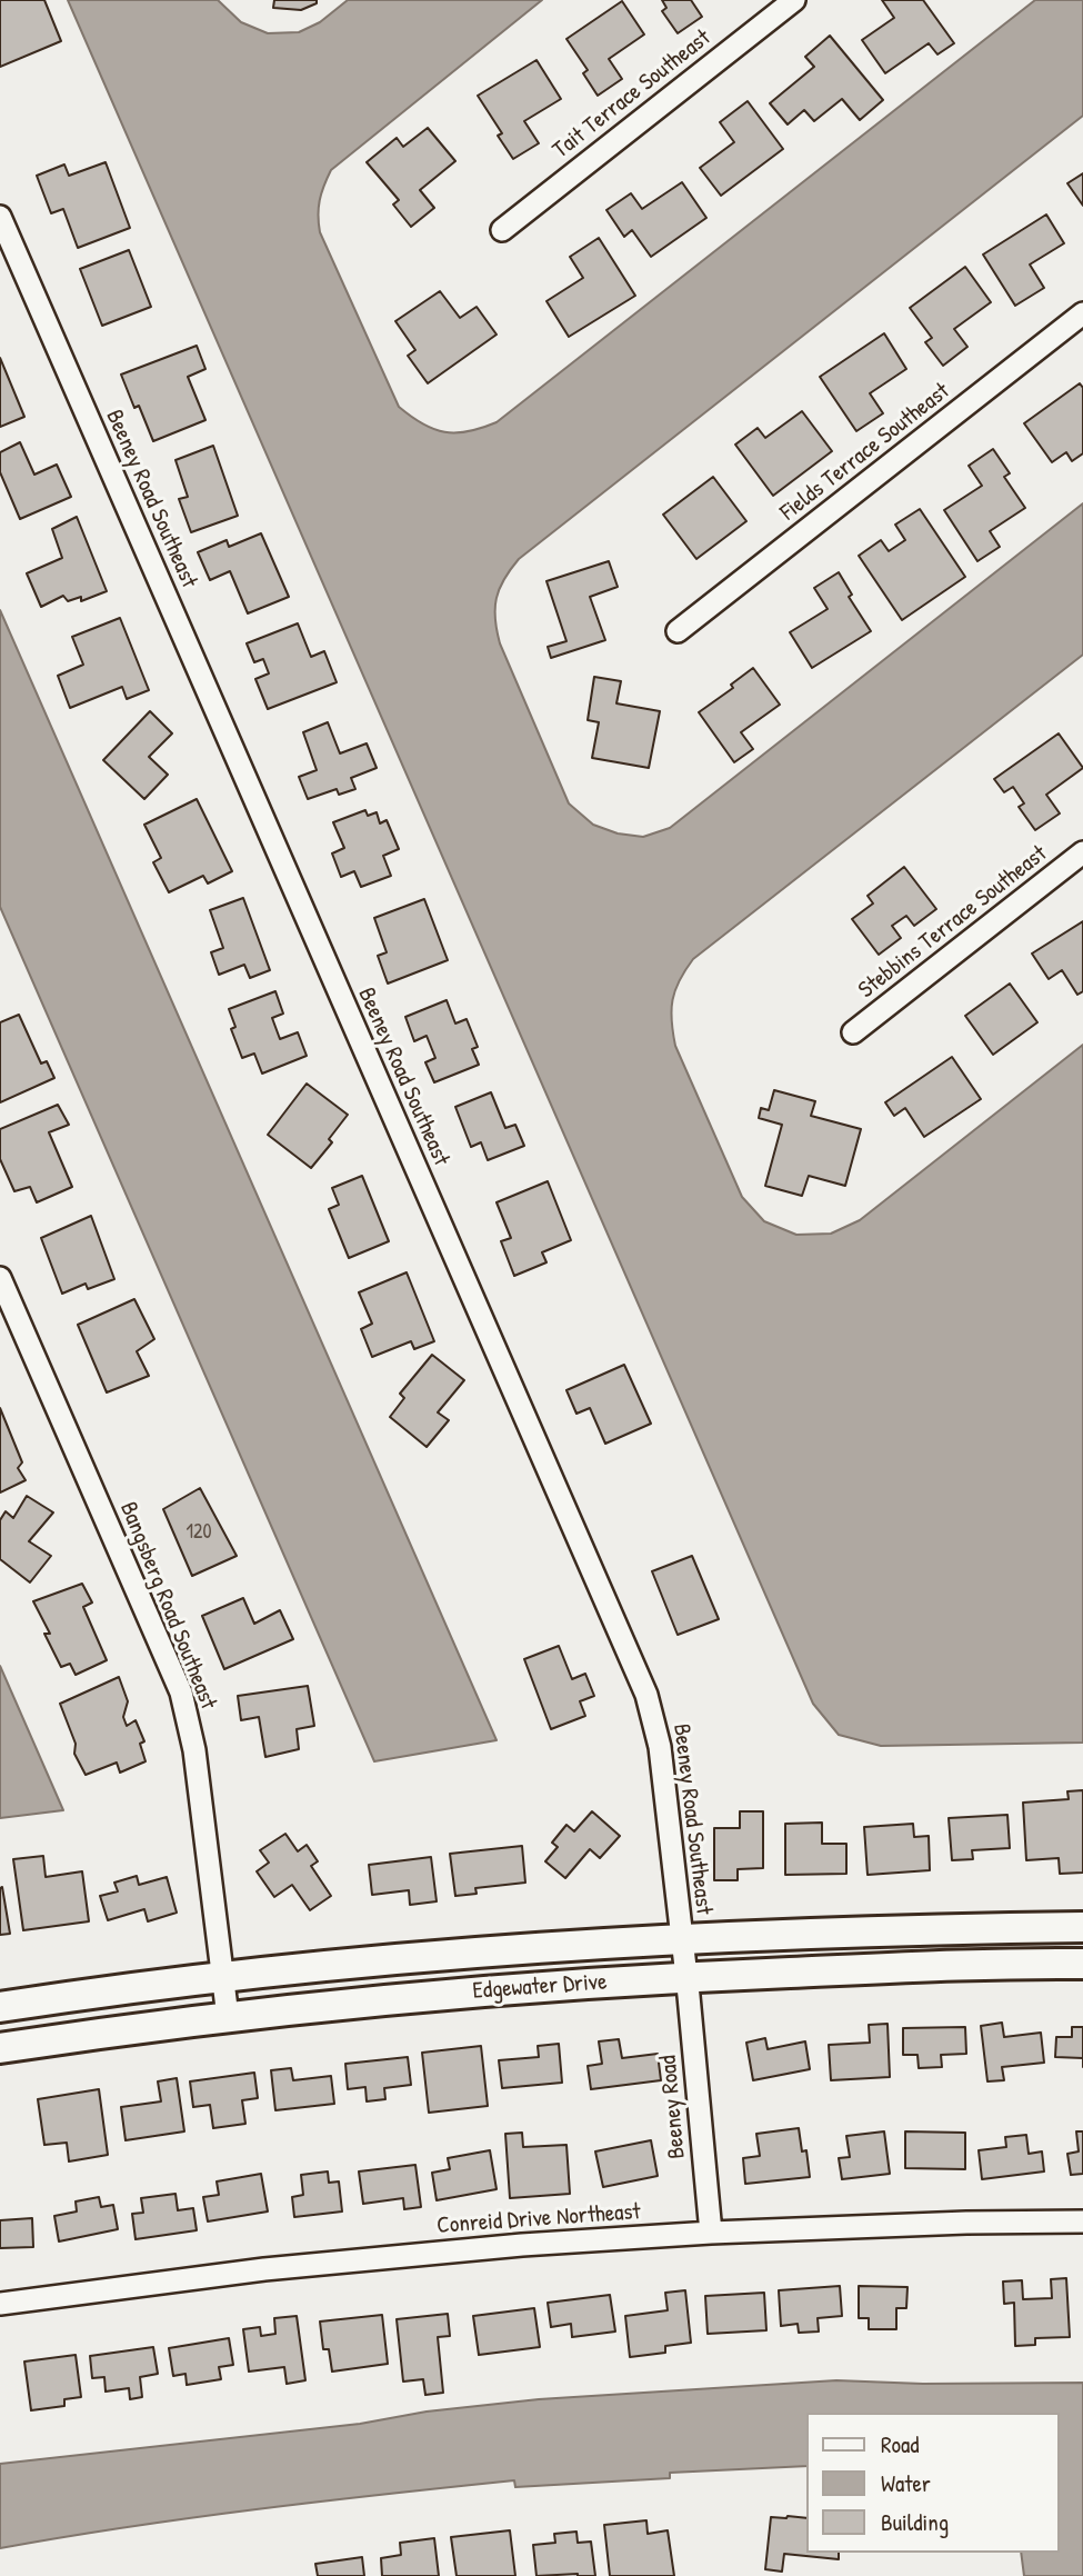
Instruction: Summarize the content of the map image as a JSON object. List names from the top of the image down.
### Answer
{
  "streets": {
    "street": [
      "Tait Terrace Southeast",
      "Fields Terrace Southeast",
      "Beeney Road Southeast",
      "Stebbins Terrace Southeast",
      "Bangsberg Road Southeast",
      "Edgewater Drive",
      "Beeney Road",
      "Conreid Drive Northeast"
    ]
  },
  "crossings": [
    ["Beeney Road Southeast", "Edgewater Drive"],
    ["Beeney Road Southeast", "Beeney Road"],
    ["Bangsberg Road Southeast", "Edgewater Drive"],
    ["Edgewater Drive", "Beeney Road"],
    ["Beeney Road", "Conreid Drive Northeast"]
  ],
  "house_numbers": ["120"],
  "legend": ["Road", "Water", "Building"]
}
